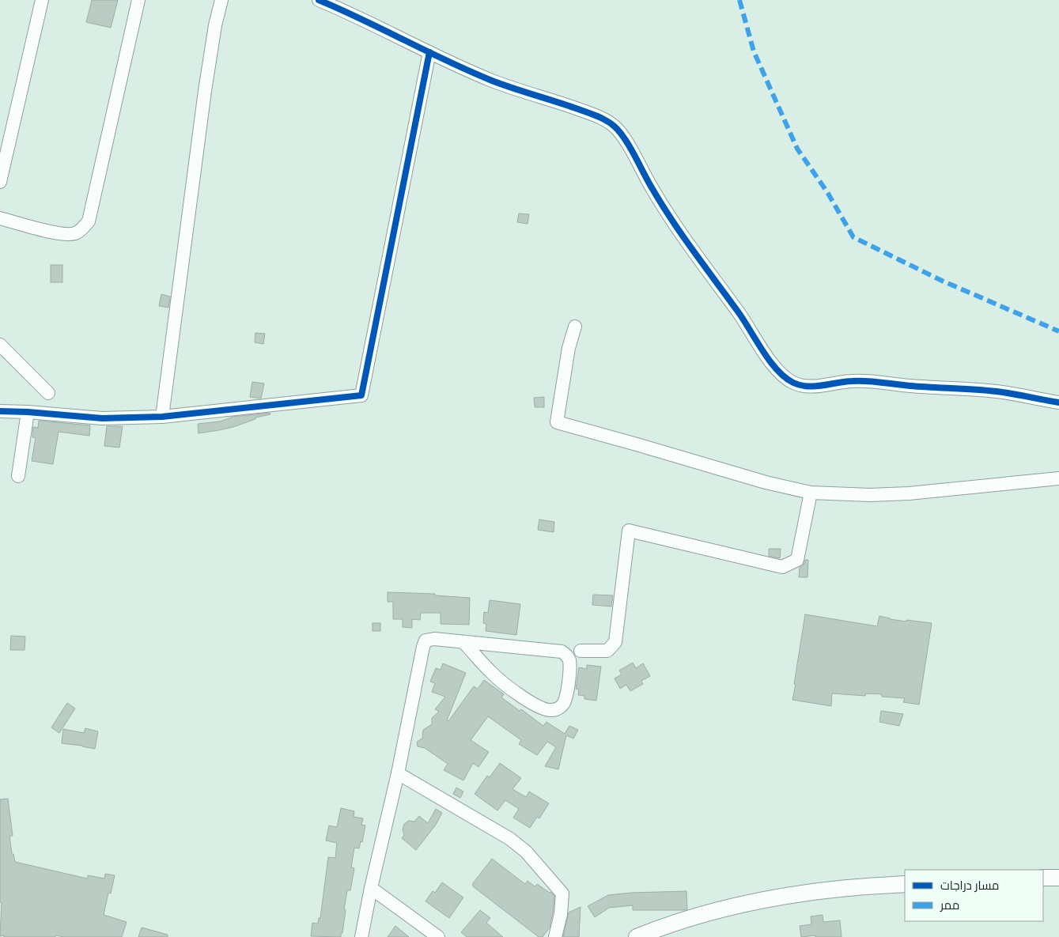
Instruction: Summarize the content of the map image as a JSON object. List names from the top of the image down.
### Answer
{
  "legend": ["مسار دراجات", "ممر"]
}
